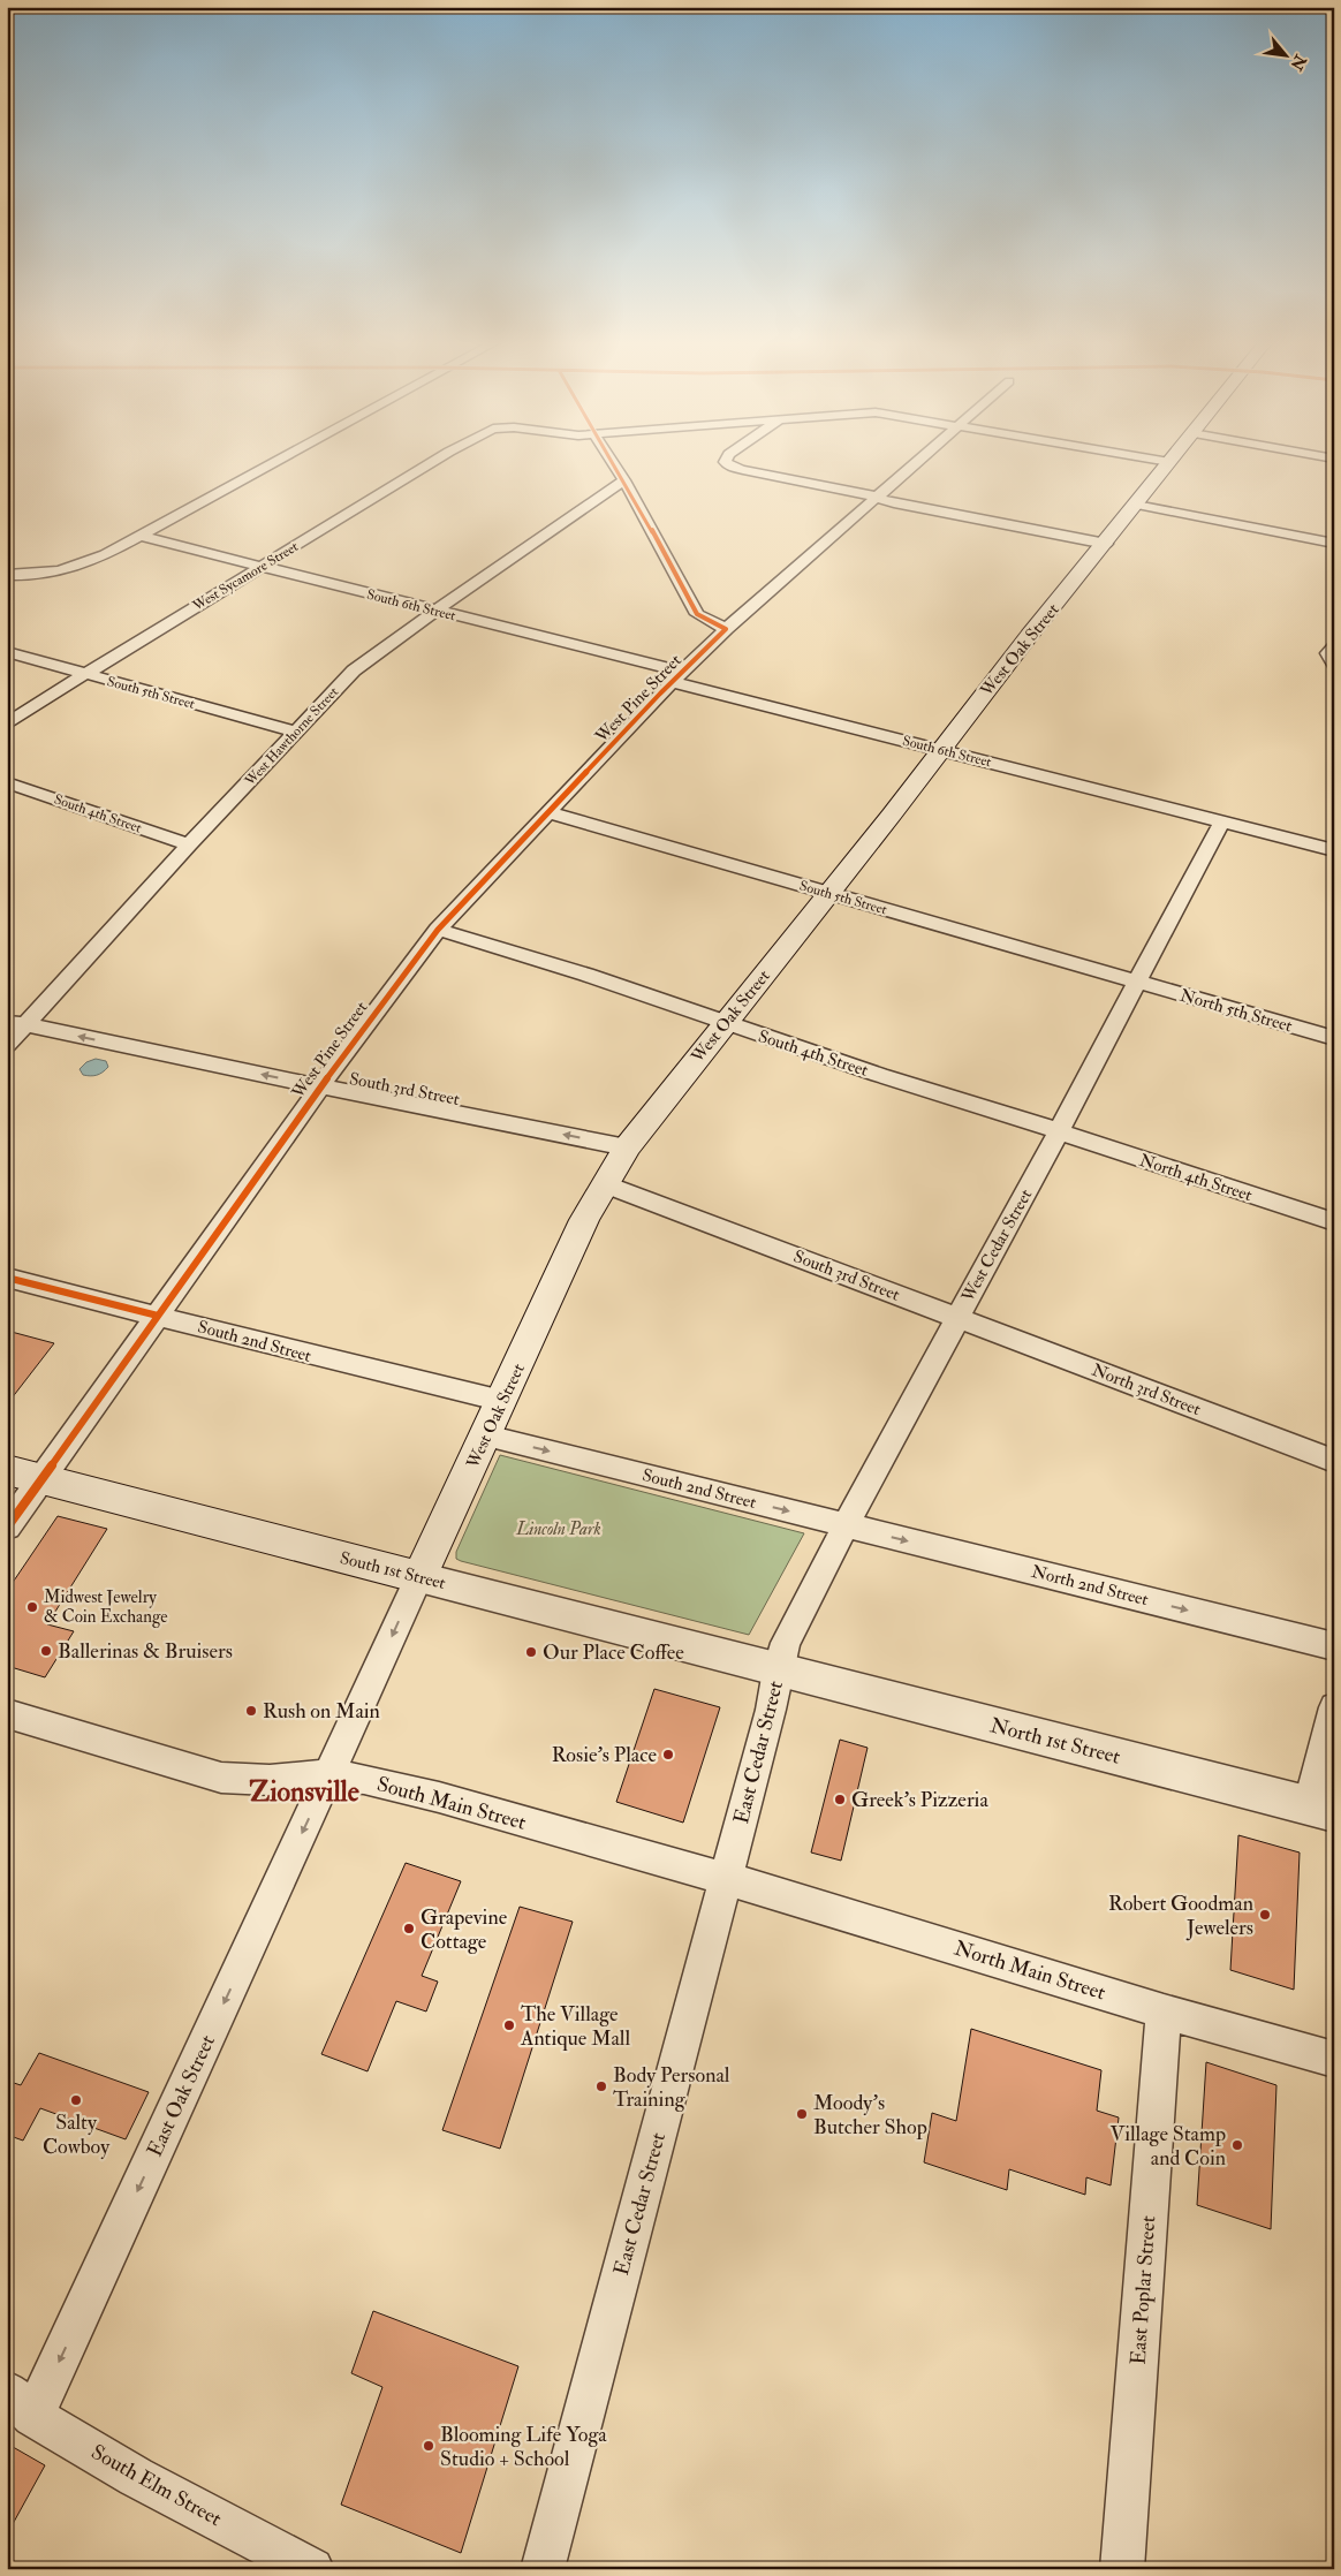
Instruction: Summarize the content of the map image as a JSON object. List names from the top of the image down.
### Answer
{
  "streets": {
    "main road": ["West Oak Street", "South 1st Street"],
    "street": [
      "West Sycamore Street",
      "South 6th Street",
      "South 5th Street",
      "West Pine Street",
      "West Hawthorne Street",
      "South 4th Street",
      "North 5th Street",
      "South 3rd Street",
      "North 4th Street",
      "West Cedar Street",
      "South 2nd Street",
      "North 3rd Street",
      "North 2nd Street",
      "North 1st Street",
      "East Cedar Street",
      "South Main Street",
      "North Main Street",
      "East Oak Street",
      "East Poplar Street",
      "South Elm Street"
    ]
  },
  "crossings": [
    ["West Sycamore Street", "South 6th Street"],
    ["West Sycamore Street", "South 5th Street"],
    ["South 6th Street", "West Oak Street"],
    ["South 6th Street", "West Pine Street"],
    ["South 6th Street", "West Hawthorne Street"],
    ["South 6th Street", "West Cedar Street"],
    ["West Oak Street", "South 5th Street"],
    ["West Oak Street", "South 4th Street"],
    ["West Oak Street", "South 3rd Street"],
    ["West Oak Street", "South 2nd Street"],
    ["West Oak Street", "South 1st Street"],
    ["West Oak Street", "South Main Street"],
    ["West Oak Street", "East Oak Street"],
    ["South 5th Street", "West Pine Street"],
    ["South 5th Street", "West Hawthorne Street"],
    ["South 5th Street", "North 5th Street"],
    ["South 5th Street", "West Cedar Street"],
    ["West Pine Street", "South 4th Street"],
    ["West Pine Street", "South 3rd Street"],
    ["West Pine Street", "South 2nd Street"],
    ["West Pine Street", "South 1st Street"],
    ["West Hawthorne Street", "South 4th Street"],
    ["West Hawthorne Street", "South 3rd Street"],
    ["South 4th Street", "North 4th Street"],
    ["South 4th Street", "West Cedar Street"],
    ["North 5th Street", "West Cedar Street"],
    ["South 3rd Street", "West Cedar Street"],
    ["South 3rd Street", "North 3rd Street"],
    ["North 4th Street", "West Cedar Street"],
    ["West Cedar Street", "South 2nd Street"],
    ["West Cedar Street", "North 3rd Street"],
    ["West Cedar Street", "South 1st Street"],
    ["West Cedar Street", "North 2nd Street"],
    ["West Cedar Street", "North 1st Street"],
    ["West Cedar Street", "East Cedar Street"],
    ["South 2nd Street", "North 2nd Street"],
    ["South 1st Street", "North 1st Street"],
    ["South 1st Street", "East Cedar Street"],
    ["North 1st Street", "East Cedar Street"],
    ["East Cedar Street", "South Main Street"],
    ["East Cedar Street", "North Main Street"],
    ["South Main Street", "North Main Street"],
    ["South Main Street", "East Oak Street"],
    ["North Main Street", "East Poplar Street"],
    ["East Oak Street", "South Elm Street"]
  ],
  "one_way": [
    "South 3rd Street",
    "South 2nd Street",
    "North 2nd Street",
    "East Oak Street"
  ],
  "districts": ["Zionsville"],
  "parks": ["Lincoln Park"],
  "places": [
    "Midwest Jewelry & Coin Exchange",
    "Ballerinas & Bruisers",
    "Our Place Coffee",
    "Rush on Main",
    "Rosie's Place",
    "Greek's Pizzeria",
    "Robert Goodman Jewelers",
    "Grapevine Cottage",
    "The Village Antique Mall",
    "Body Personal Training",
    "Salty Cowboy",
    "Moody's Butcher Shop",
    "Village Stamp and Coin",
    "Blooming Life Yoga Studio + School"
  ],
  "north": "bottom right"
}
